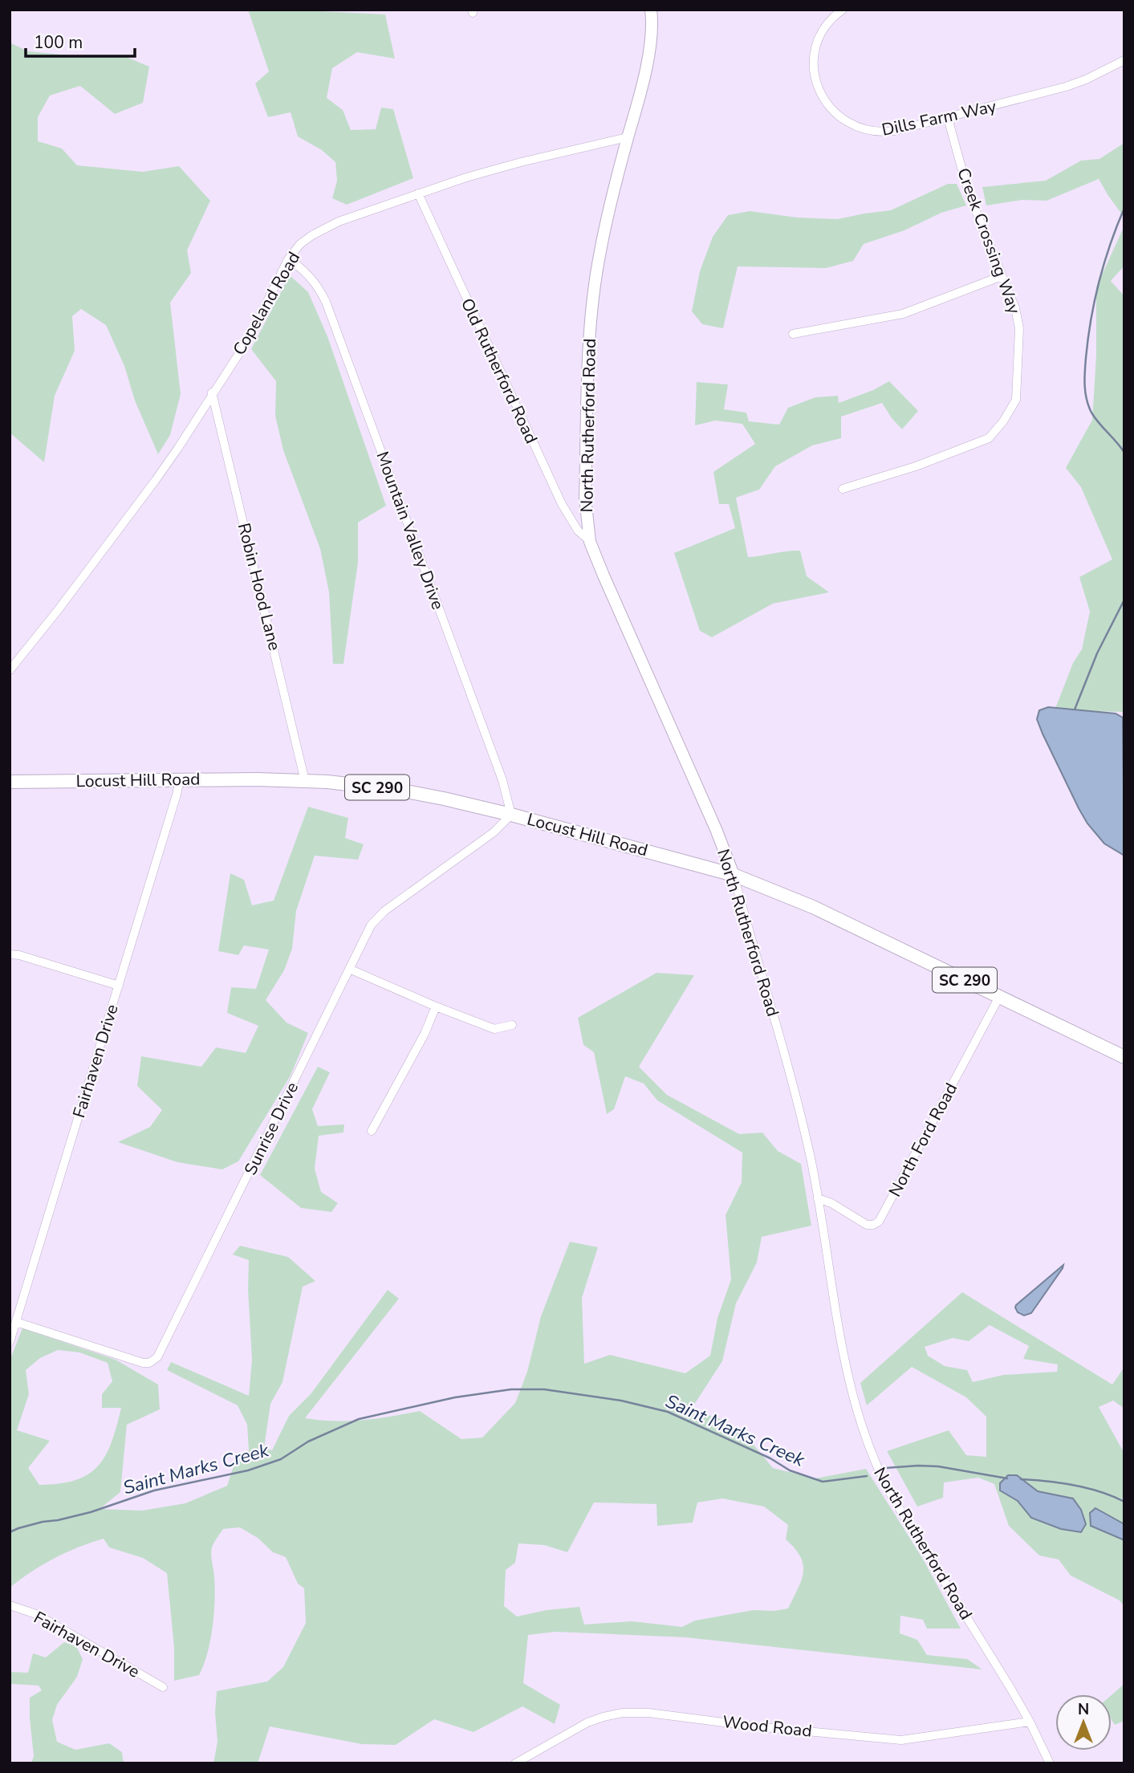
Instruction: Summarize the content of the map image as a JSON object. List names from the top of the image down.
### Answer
{
  "streets": {
    "main road": ["Locust Hill Road", "SC 290"],
    "street": [
      "Dills Farm Way",
      "Creek Crossing Way",
      "Copeland Road",
      "Old Rutherford Road",
      "North Rutherford Road",
      "Mountain Valley Drive",
      "Robin Hood Lane",
      "Fairhaven Drive",
      "Sunrise Drive",
      "North Ford Road",
      "Wood Road"
    ]
  },
  "crossings": [
    ["Dills Farm Way", "Creek Crossing Way"],
    ["Copeland Road", "Old Rutherford Road"],
    ["Copeland Road", "North Rutherford Road"],
    ["Copeland Road", "Mountain Valley Drive"],
    ["Copeland Road", "Robin Hood Lane"],
    ["Old Rutherford Road", "North Rutherford Road"],
    ["North Rutherford Road", "Locust Hill Road"],
    ["North Rutherford Road", "North Ford Road"],
    ["North Rutherford Road", "Wood Road"],
    ["Mountain Valley Drive", "Locust Hill Road"],
    ["Mountain Valley Drive", "Sunrise Drive"],
    ["Robin Hood Lane", "Locust Hill Road"],
    ["Locust Hill Road", "Fairhaven Drive"],
    ["Locust Hill Road", "Sunrise Drive"],
    ["Locust Hill Road", "North Ford Road"],
    ["Fairhaven Drive", "Sunrise Drive"]
  ],
  "water": ["Saint Marks Creek"],
  "scale_bar": "100 m",
  "north": "top"
}
